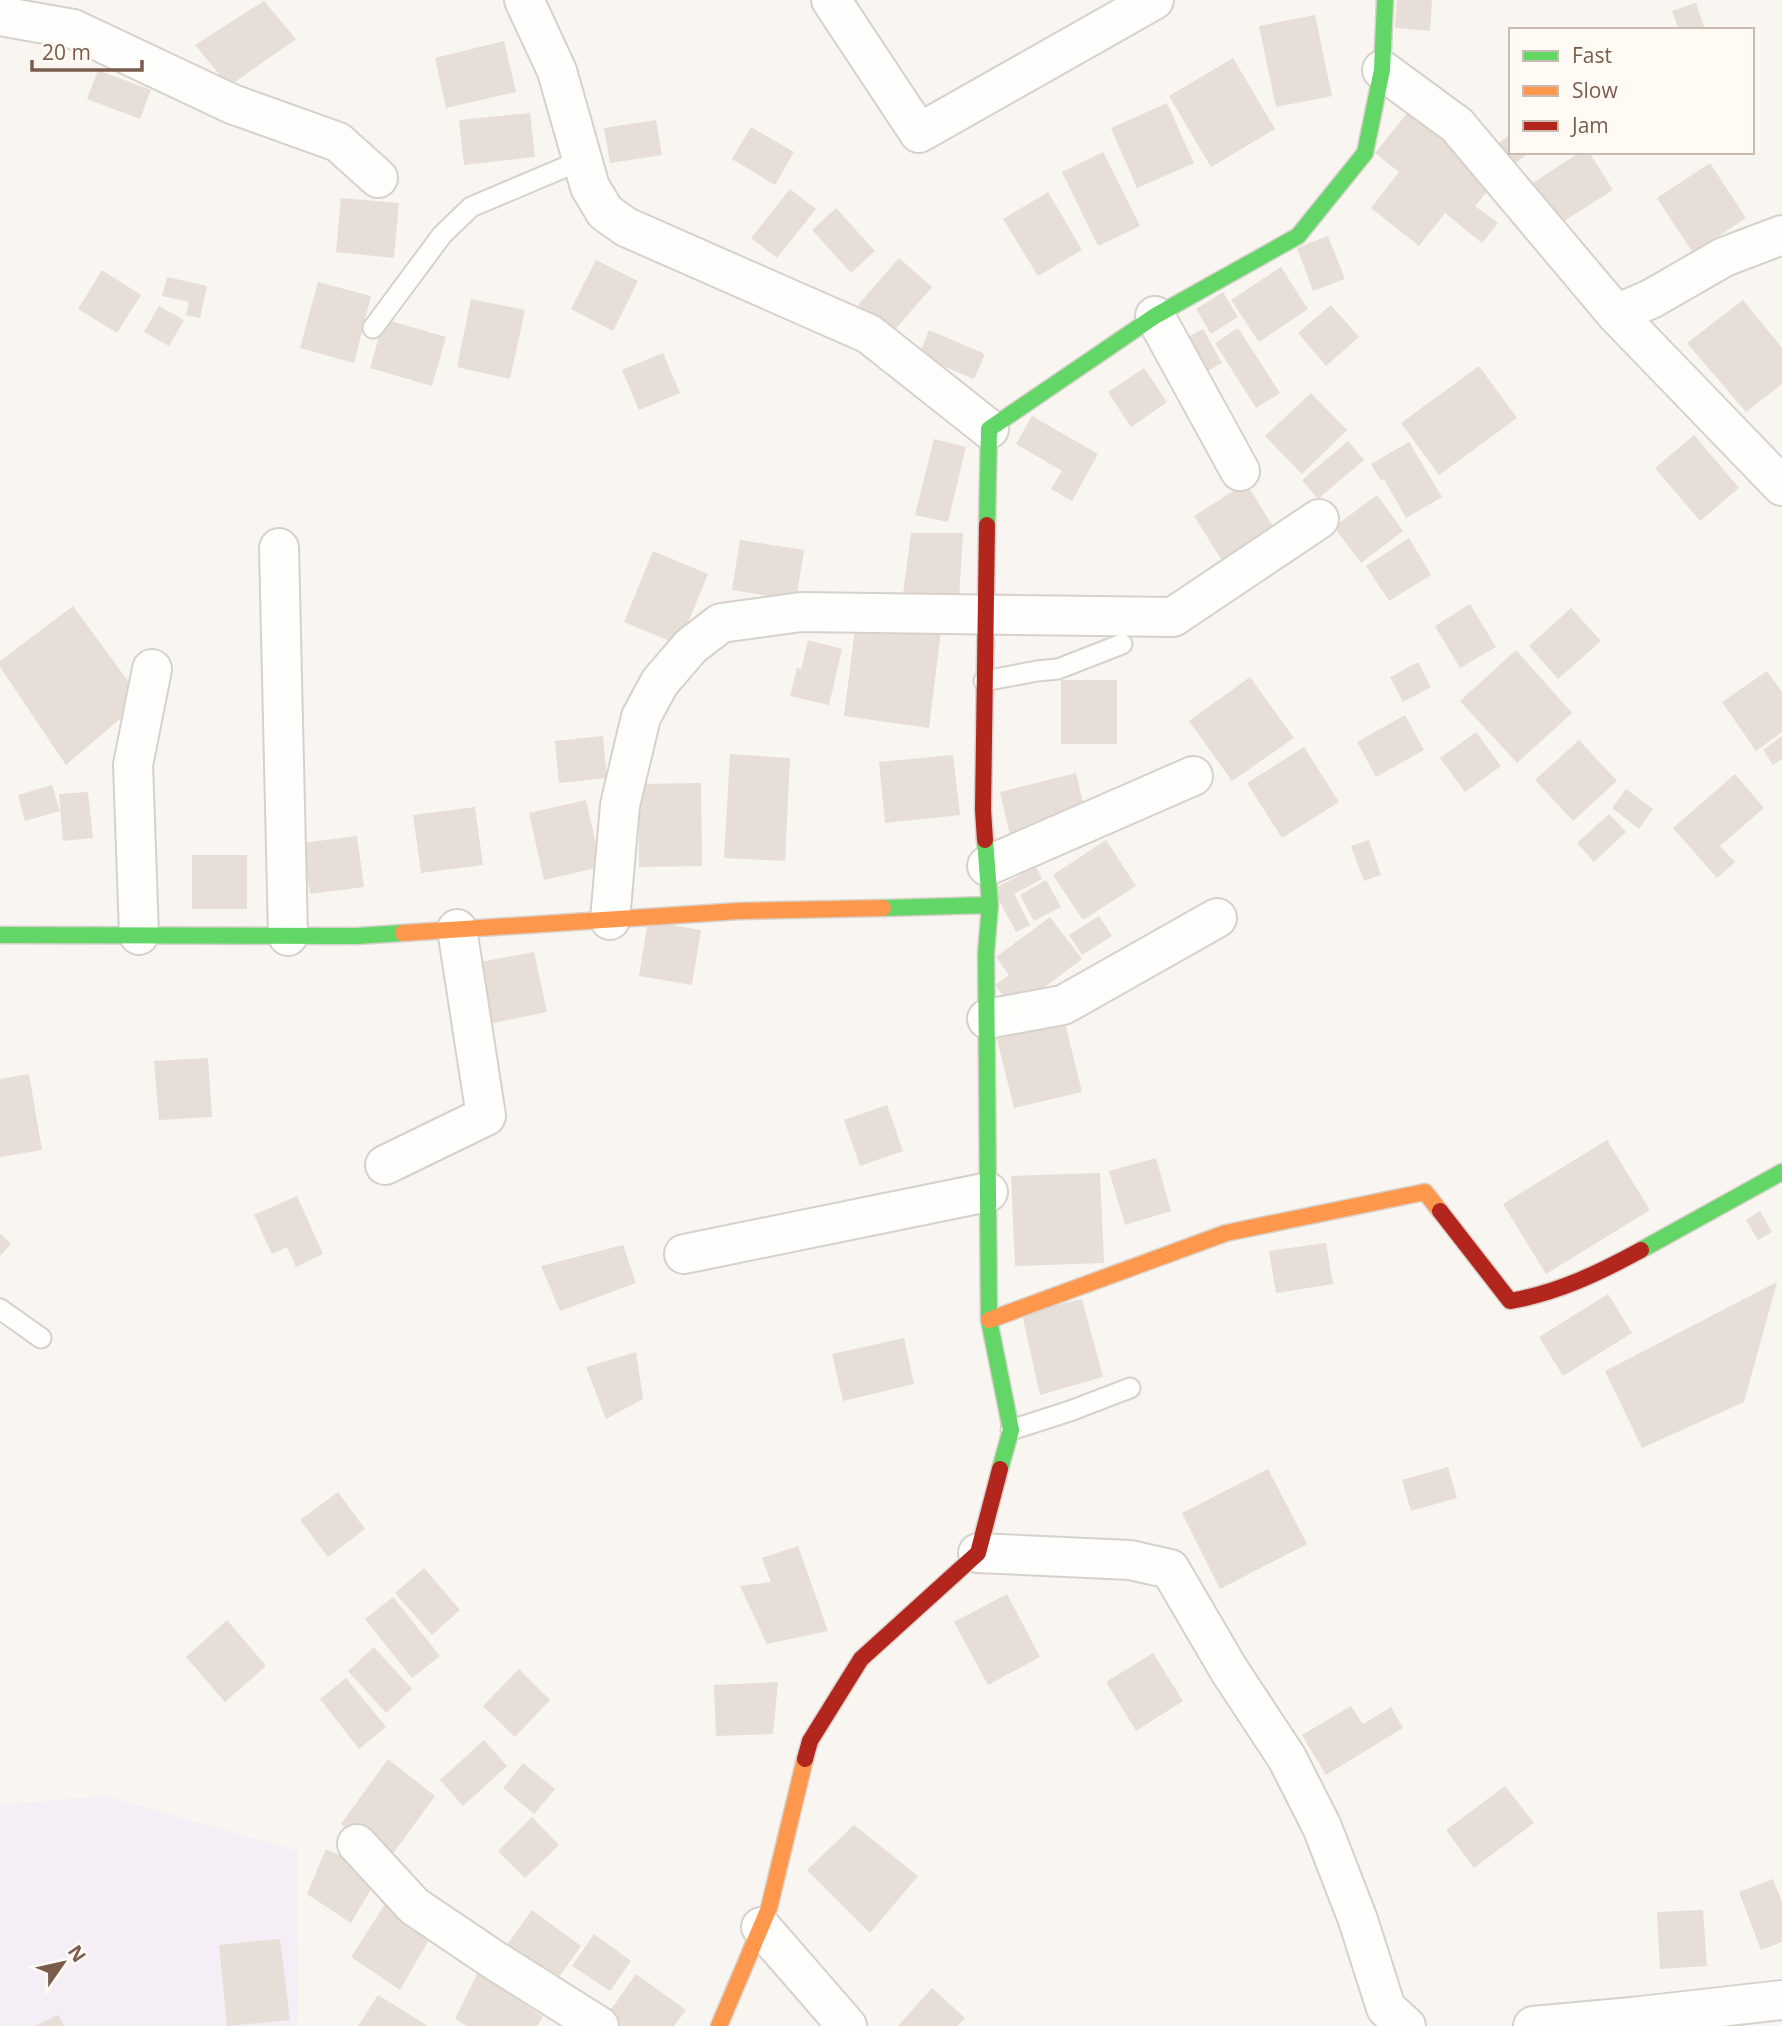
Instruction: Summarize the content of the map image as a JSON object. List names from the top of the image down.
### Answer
{
  "legend": ["Fast", "Slow", "Jam"],
  "scale_bar": "20 m",
  "north": "top right"
}
